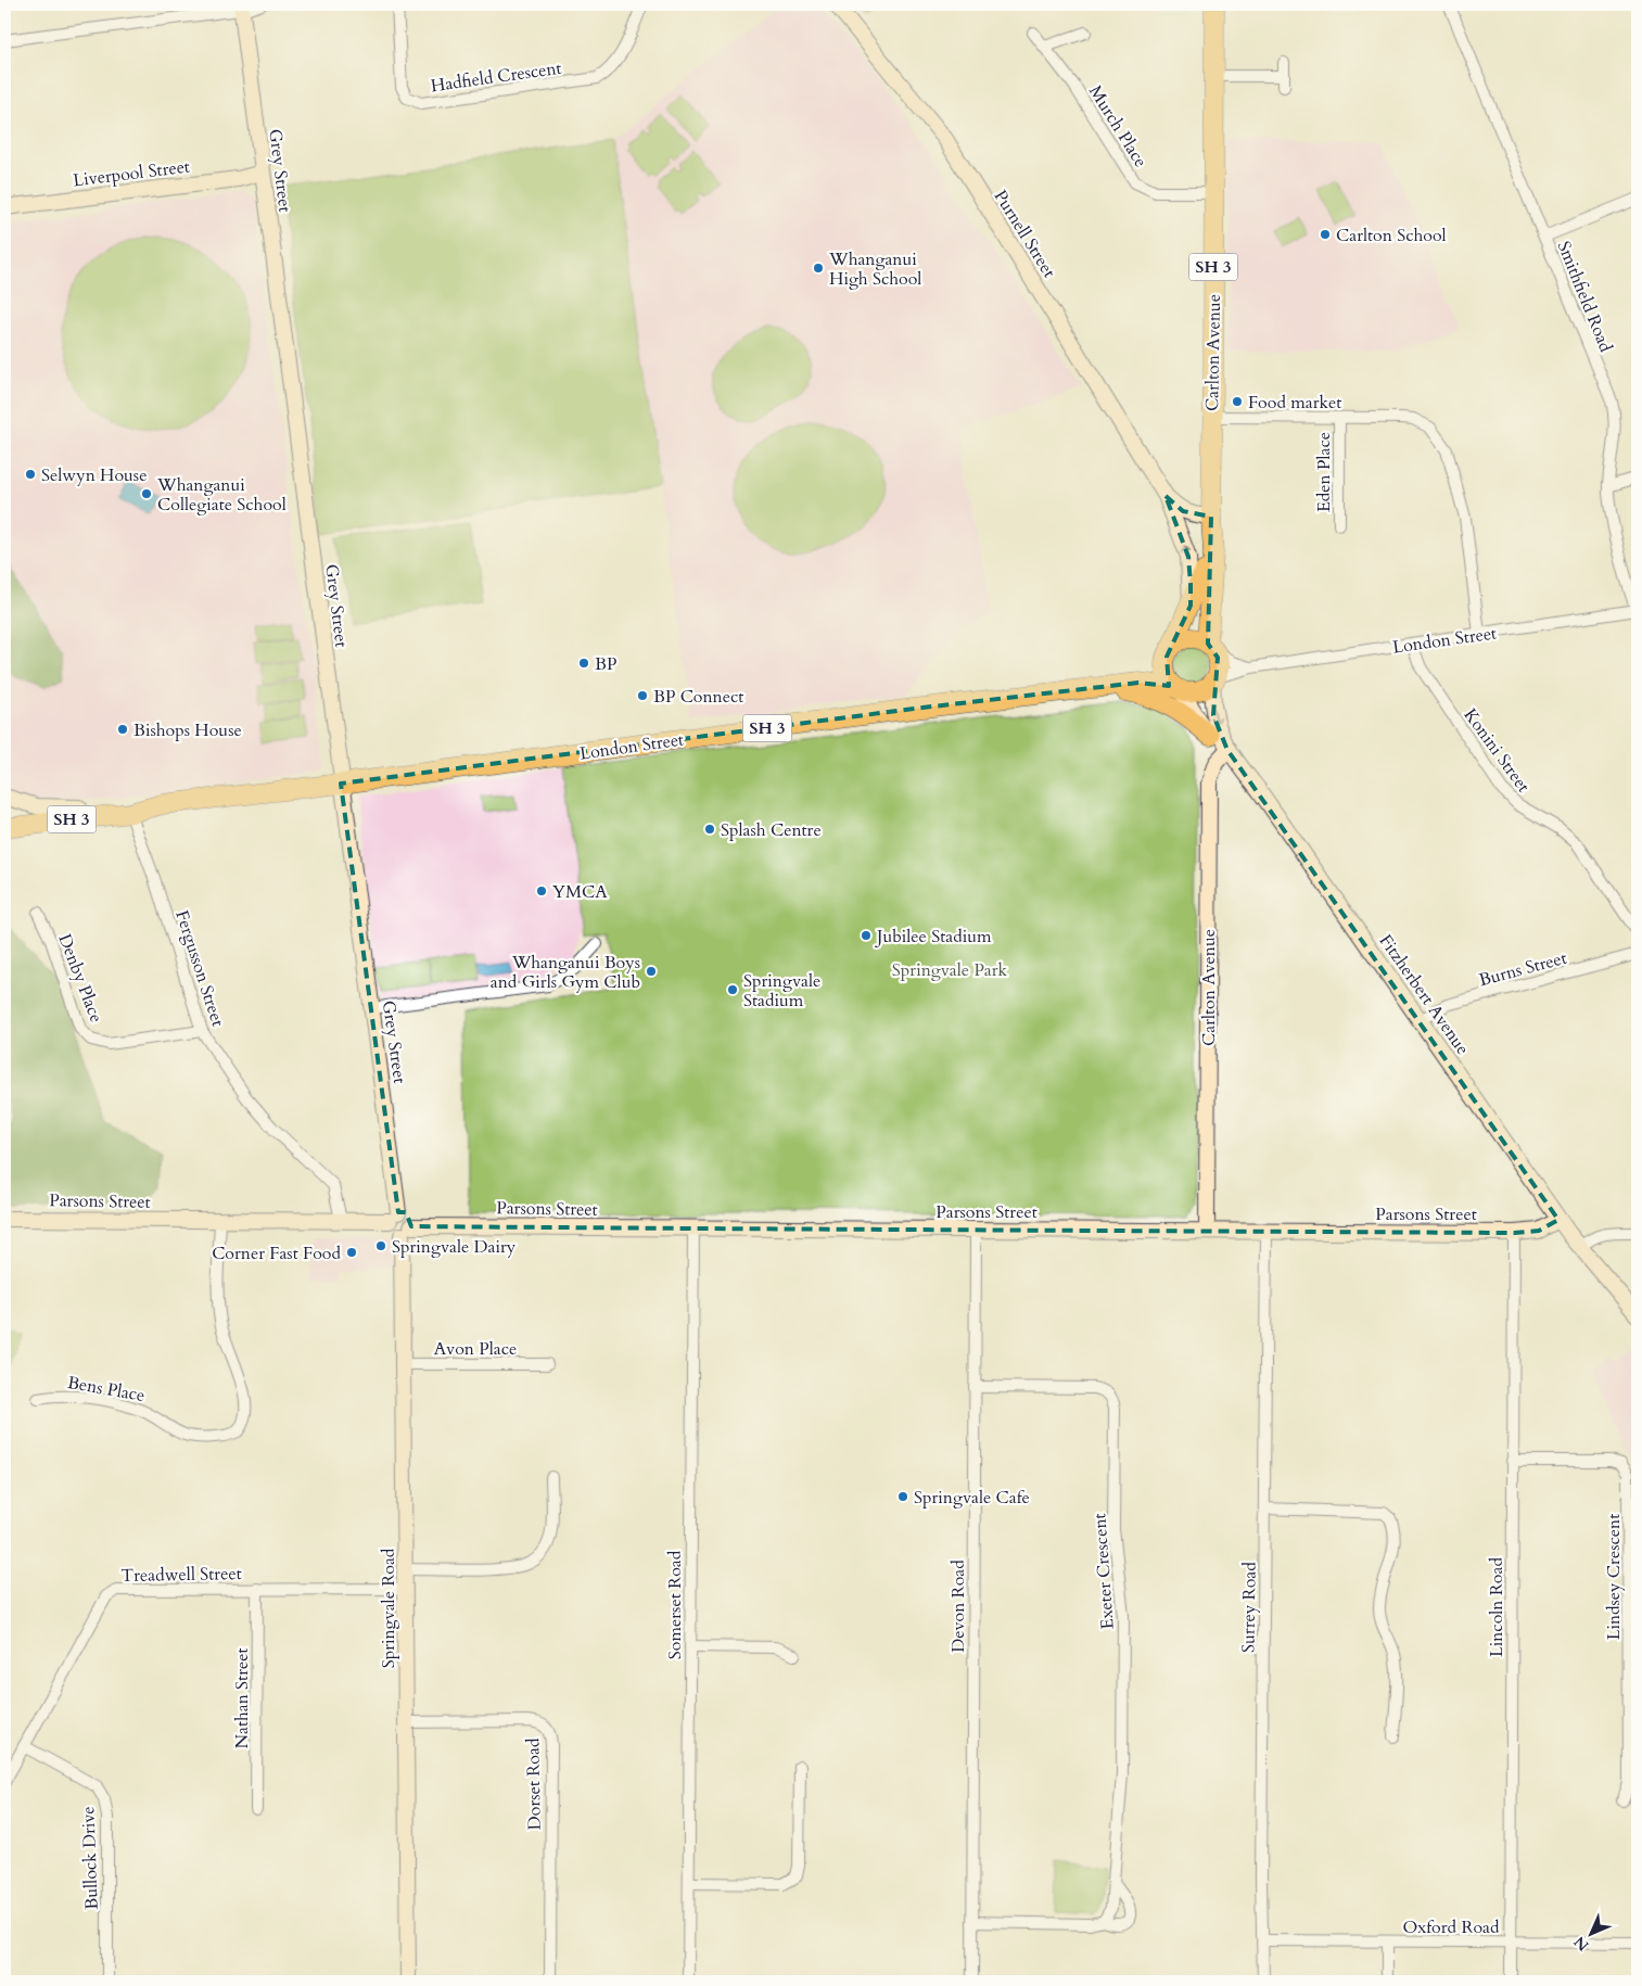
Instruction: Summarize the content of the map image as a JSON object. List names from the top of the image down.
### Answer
{
  "streets": {
    "highway": ["SH 3", "Carlton Avenue", "London Street"],
    "main road": [
      "Grey Street",
      "Liverpool Street",
      "Purnell Street",
      "Fitzherbert Avenue",
      "Parsons Street",
      "Springvale Road"
    ],
    "street": [
      "Hadfield Crescent",
      "Murch Place",
      "Smithfield Road",
      "Eden Place",
      "Konini Street",
      "Fergusson Street",
      "Burns Street",
      "Denby Place",
      "Avon Place",
      "Bens Place",
      "Exeter Crescent",
      "Treadwell Street",
      "Lindsey Crescent",
      "Somerset Road",
      "Devon Road",
      "Surrey Road",
      "Lincoln Road",
      "Nathan Street",
      "Dorset Road",
      "Bullock Drive",
      "Oxford Road"
    ]
  },
  "crossings": [
    ["Murch Place", "Carlton Avenue"],
    ["Grey Street", "Liverpool Street"],
    ["Grey Street", "London Street"],
    ["Grey Street", "Parsons Street"],
    ["Purnell Street", "Carlton Avenue"],
    ["SH 3", "Carlton Avenue"],
    ["SH 3", "London Street"],
    ["SH 3", "Fitzherbert Avenue"],
    ["Smithfield Road", "London Street"],
    ["Carlton Avenue", "London Street"],
    ["Carlton Avenue", "Fitzherbert Avenue"],
    ["Carlton Avenue", "Parsons Street"],
    ["London Street", "Konini Street"],
    ["London Street", "Fergusson Street"],
    ["London Street", "Fitzherbert Avenue"],
    ["Fergusson Street", "Denby Place"],
    ["Fergusson Street", "Parsons Street"],
    ["Burns Street", "Fitzherbert Avenue"],
    ["Fitzherbert Avenue", "Parsons Street"],
    ["Parsons Street", "Bens Place"],
    ["Parsons Street", "Somerset Road"],
    ["Parsons Street", "Devon Road"],
    ["Parsons Street", "Surrey Road"],
    ["Parsons Street", "Lincoln Road"],
    ["Parsons Street", "Springvale Road"],
    ["Avon Place", "Springvale Road"],
    ["Exeter Crescent", "Devon Road"],
    ["Treadwell Street", "Springvale Road"],
    ["Treadwell Street", "Nathan Street"],
    ["Treadwell Street", "Bullock Drive"],
    ["Lindsey Crescent", "Lincoln Road"],
    ["Surrey Road", "Oxford Road"],
    ["Lincoln Road", "Oxford Road"],
    ["Springvale Road", "Dorset Road"]
  ],
  "parks": ["Springvale Park"],
  "places": [
    "Carlton School",
    "Whanganui High School",
    "Food market",
    "Selwyn House",
    "Whanganui Collegiate School",
    "BP",
    "BP Connect",
    "Bishops House",
    "Splash Centre",
    "YMCA",
    "Jubilee Stadium",
    "Whanganui Boys and Girls Gym Club",
    "Springvale Stadium",
    "Springvale Dairy",
    "Corner Fast Food",
    "Springvale Cafe"
  ],
  "north": "bottom left"
}
